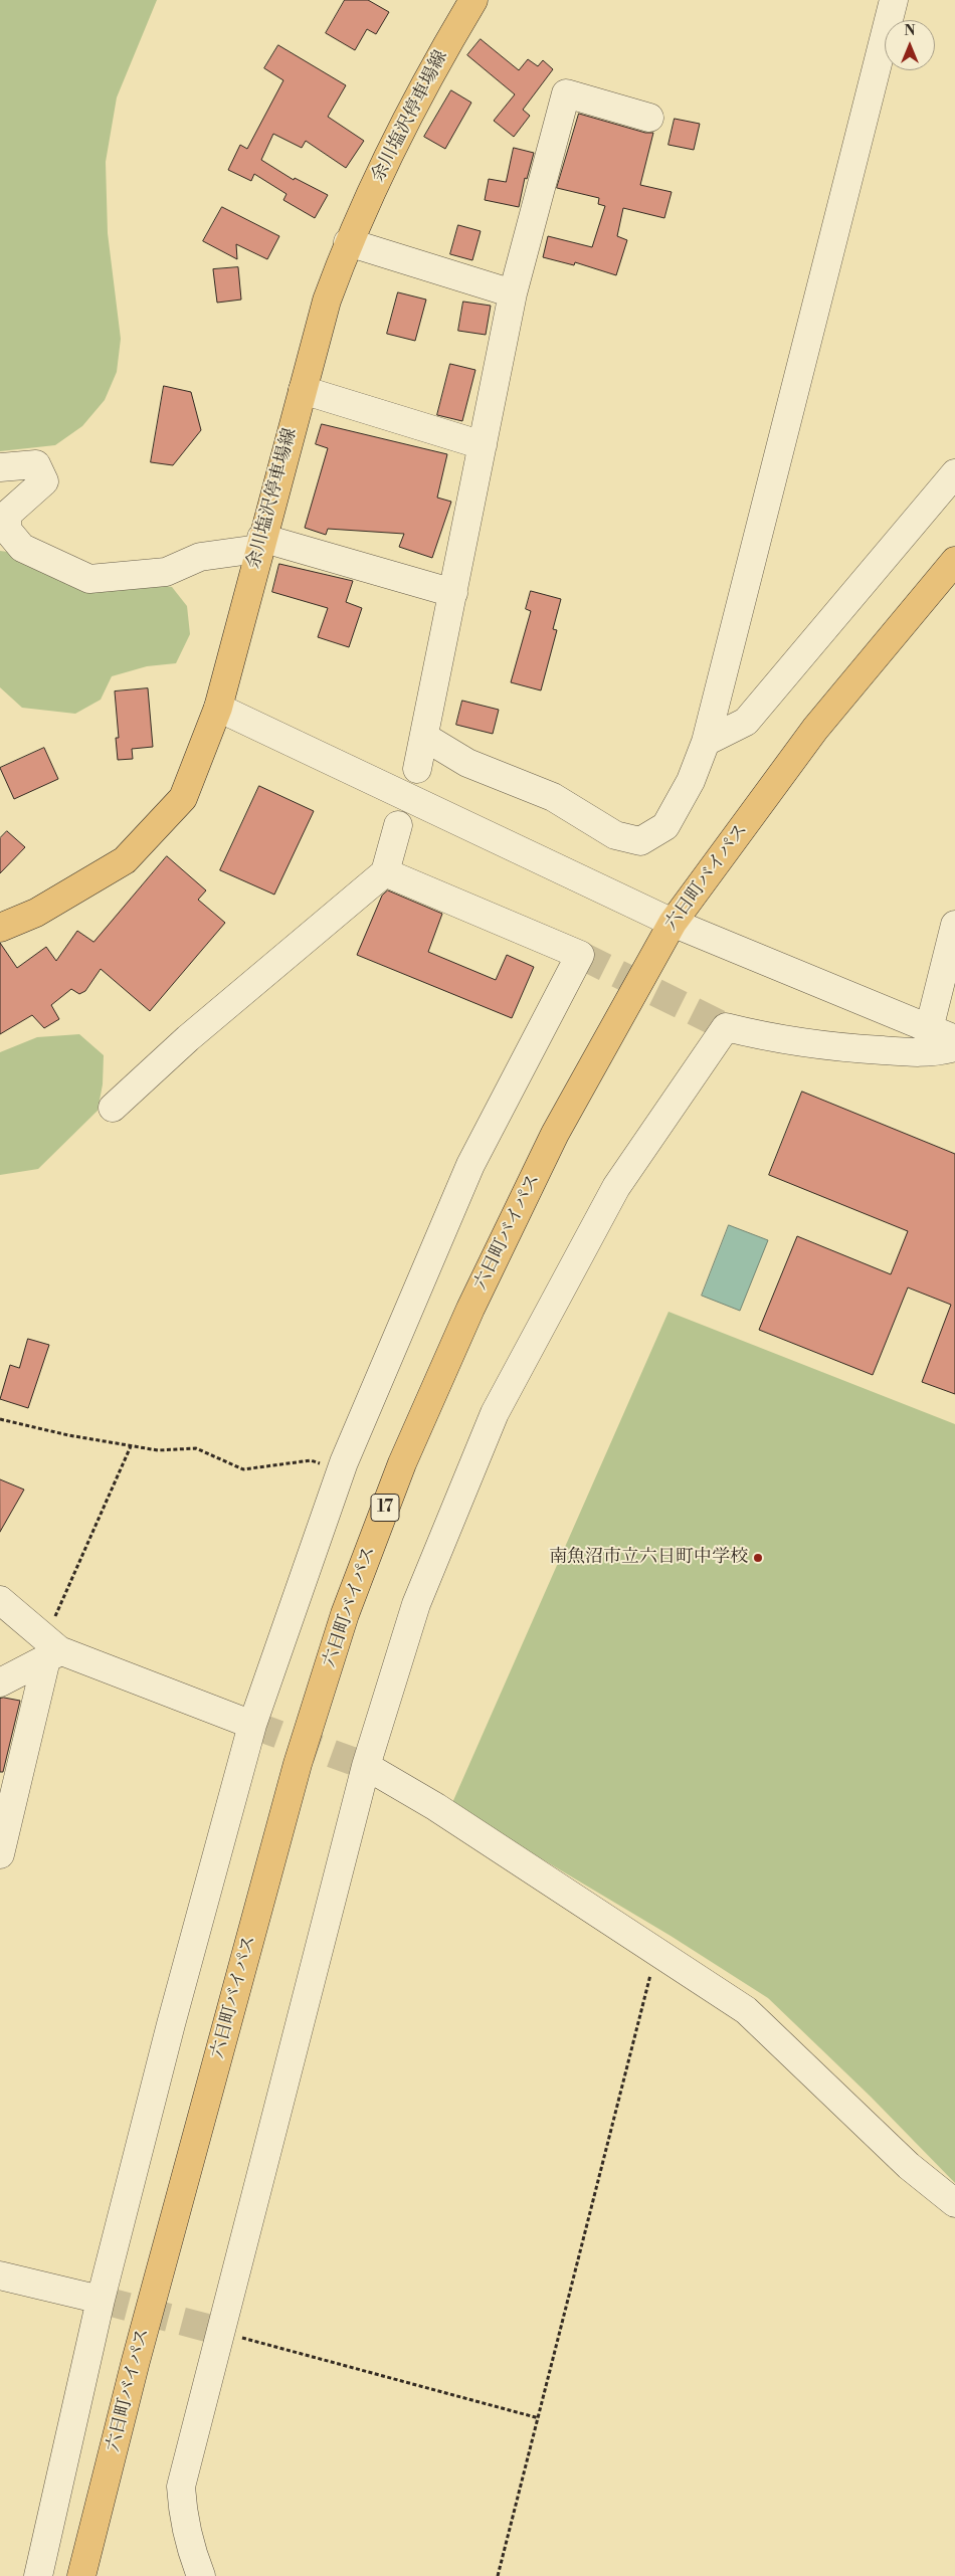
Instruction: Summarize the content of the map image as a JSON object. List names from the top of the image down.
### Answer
{
  "streets": {
    "main road": ["余川塩沢停車場線", "六日町バイパス", "17"]
  },
  "places": ["南魚沼市立六日町中学校"],
  "north": "top"
}
